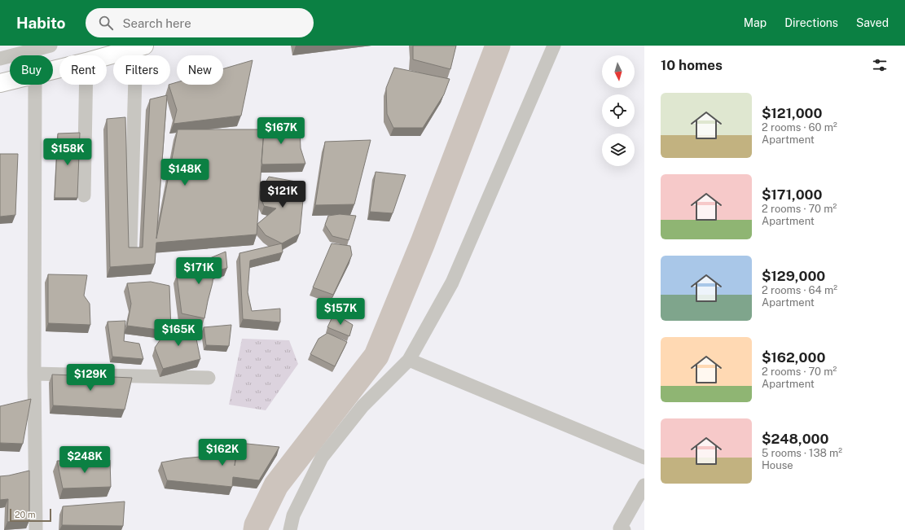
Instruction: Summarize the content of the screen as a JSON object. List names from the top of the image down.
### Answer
{
  "scale_bar": "20 m",
  "north": "bottom",
  "page": {
    "header": "Habito",
    "search": "Search here",
    "nav": ["Map", "Directions", "Saved"],
    "heading": "10 homes",
    "chip": [
      "Buy",
      "Rent",
      "Filters",
      "New"
    ],
    "list": [
      {
        "name": "$121,000",
        "note": "2 rooms · 60 m² · Apartment"
      },
      {
        "name": "$171,000",
        "note": "2 rooms · 70 m² · Apartment"
      },
      {
        "name": "$129,000",
        "note": "2 rooms · 64 m² · Apartment"
      },
      {
        "name": "$162,000",
        "note": "2 rooms · 70 m² · Apartment"
      },
      {
        "name": "$248,000",
        "note": "5 rooms · 138 m² · House"
      }
    ],
    "price": [
      "$167K",
      "$158K",
      "$148K",
      "$121K",
      "$171K",
      "$157K",
      "$165K",
      "$129K",
      "$162K",
      "$248K"
    ],
    "scale": "20 m"
  }
}
